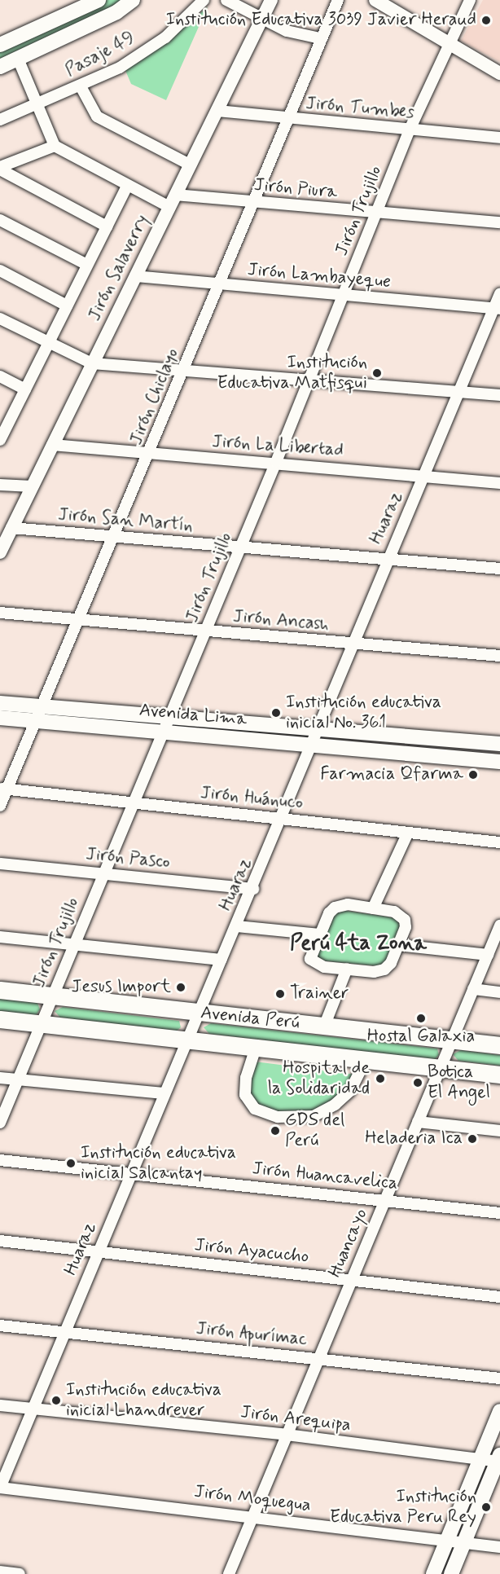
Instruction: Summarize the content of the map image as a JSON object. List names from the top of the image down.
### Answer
{
  "streets": {
    "main road": ["Avenida Lima", "Avenida Perú"],
    "street": [
      "Pasaje 49",
      "Jirón Tumbes",
      "Jirón Piura",
      "Jirón Trujillo",
      "Jirón Salaverry",
      "Jirón Lambayeque",
      "Jirón Chiclayo",
      "Jirón La Libertad",
      "Huaraz",
      "Jirón San Martín",
      "Jirón Ancash",
      "Jirón Huánuco",
      "Jirón Pasco",
      "Jirón Huancavelica",
      "Huancayo",
      "Jirón Ayacucho",
      "Jirón Apurímac",
      "Jirón Arequipa",
      "Jirón Moquegua"
    ]
  },
  "crossings": [
    ["Jirón Tumbes", "Jirón Trujillo"],
    ["Jirón Tumbes", "Jirón Salaverry"],
    ["Jirón Tumbes", "Jirón Chiclayo"],
    ["Jirón Piura", "Jirón Trujillo"],
    ["Jirón Piura", "Jirón Salaverry"],
    ["Jirón Piura", "Jirón Chiclayo"],
    ["Jirón Trujillo", "Jirón Lambayeque"],
    ["Jirón Trujillo", "Jirón La Libertad"],
    ["Jirón Trujillo", "Jirón San Martín"],
    ["Jirón Trujillo", "Jirón Ancash"],
    ["Jirón Trujillo", "Avenida Lima"],
    ["Jirón Trujillo", "Jirón Huánuco"],
    ["Jirón Trujillo", "Jirón Pasco"],
    ["Jirón Trujillo", "Avenida Perú"],
    ["Jirón Salaverry", "Jirón Lambayeque"],
    ["Jirón Salaverry", "Jirón La Libertad"],
    ["Jirón Salaverry", "Jirón San Martín"],
    ["Jirón Lambayeque", "Jirón Chiclayo"],
    ["Jirón Lambayeque", "Huaraz"],
    ["Jirón Chiclayo", "Jirón La Libertad"],
    ["Jirón Chiclayo", "Jirón San Martín"],
    ["Jirón Chiclayo", "Jirón Ancash"],
    ["Jirón Chiclayo", "Avenida Lima"],
    ["Jirón Chiclayo", "Jirón Huánuco"],
    ["Jirón La Libertad", "Huaraz"],
    ["Huaraz", "Jirón San Martín"],
    ["Huaraz", "Jirón Ancash"],
    ["Huaraz", "Avenida Lima"],
    ["Huaraz", "Jirón Huánuco"],
    ["Huaraz", "Jirón Pasco"],
    ["Huaraz", "Avenida Perú"],
    ["Huaraz", "Jirón Huancavelica"],
    ["Huaraz", "Jirón Ayacucho"],
    ["Huaraz", "Jirón Apurímac"],
    ["Huaraz", "Jirón Arequipa"],
    ["Huaraz", "Jirón Moquegua"],
    ["Avenida Perú", "Huancayo"],
    ["Jirón Huancavelica", "Huancayo"],
    ["Huancayo", "Jirón Ayacucho"],
    ["Huancayo", "Jirón Apurímac"],
    ["Huancayo", "Jirón Arequipa"],
    ["Huancayo", "Jirón Moquegua"]
  ],
  "districts": ["Perú 4ta Zona"],
  "places": [
    "Institución Educativa 3039 Javier Heraud",
    "Institución Educativa Matfisqui",
    "Institución educativa inicial No. 361",
    "Farmacia Qfarma",
    "Jesus Import",
    "Trainer",
    "Hostal Galaxia",
    "Hospital de la Solidaridad",
    "Botica El Angel",
    "GDS del Perú",
    "Heladeria Ica",
    "Institución educativa inicial Salcantay",
    "Institución educativa inicial Lhandrever",
    "Institución Educativa Peru Rey"
  ]
}
